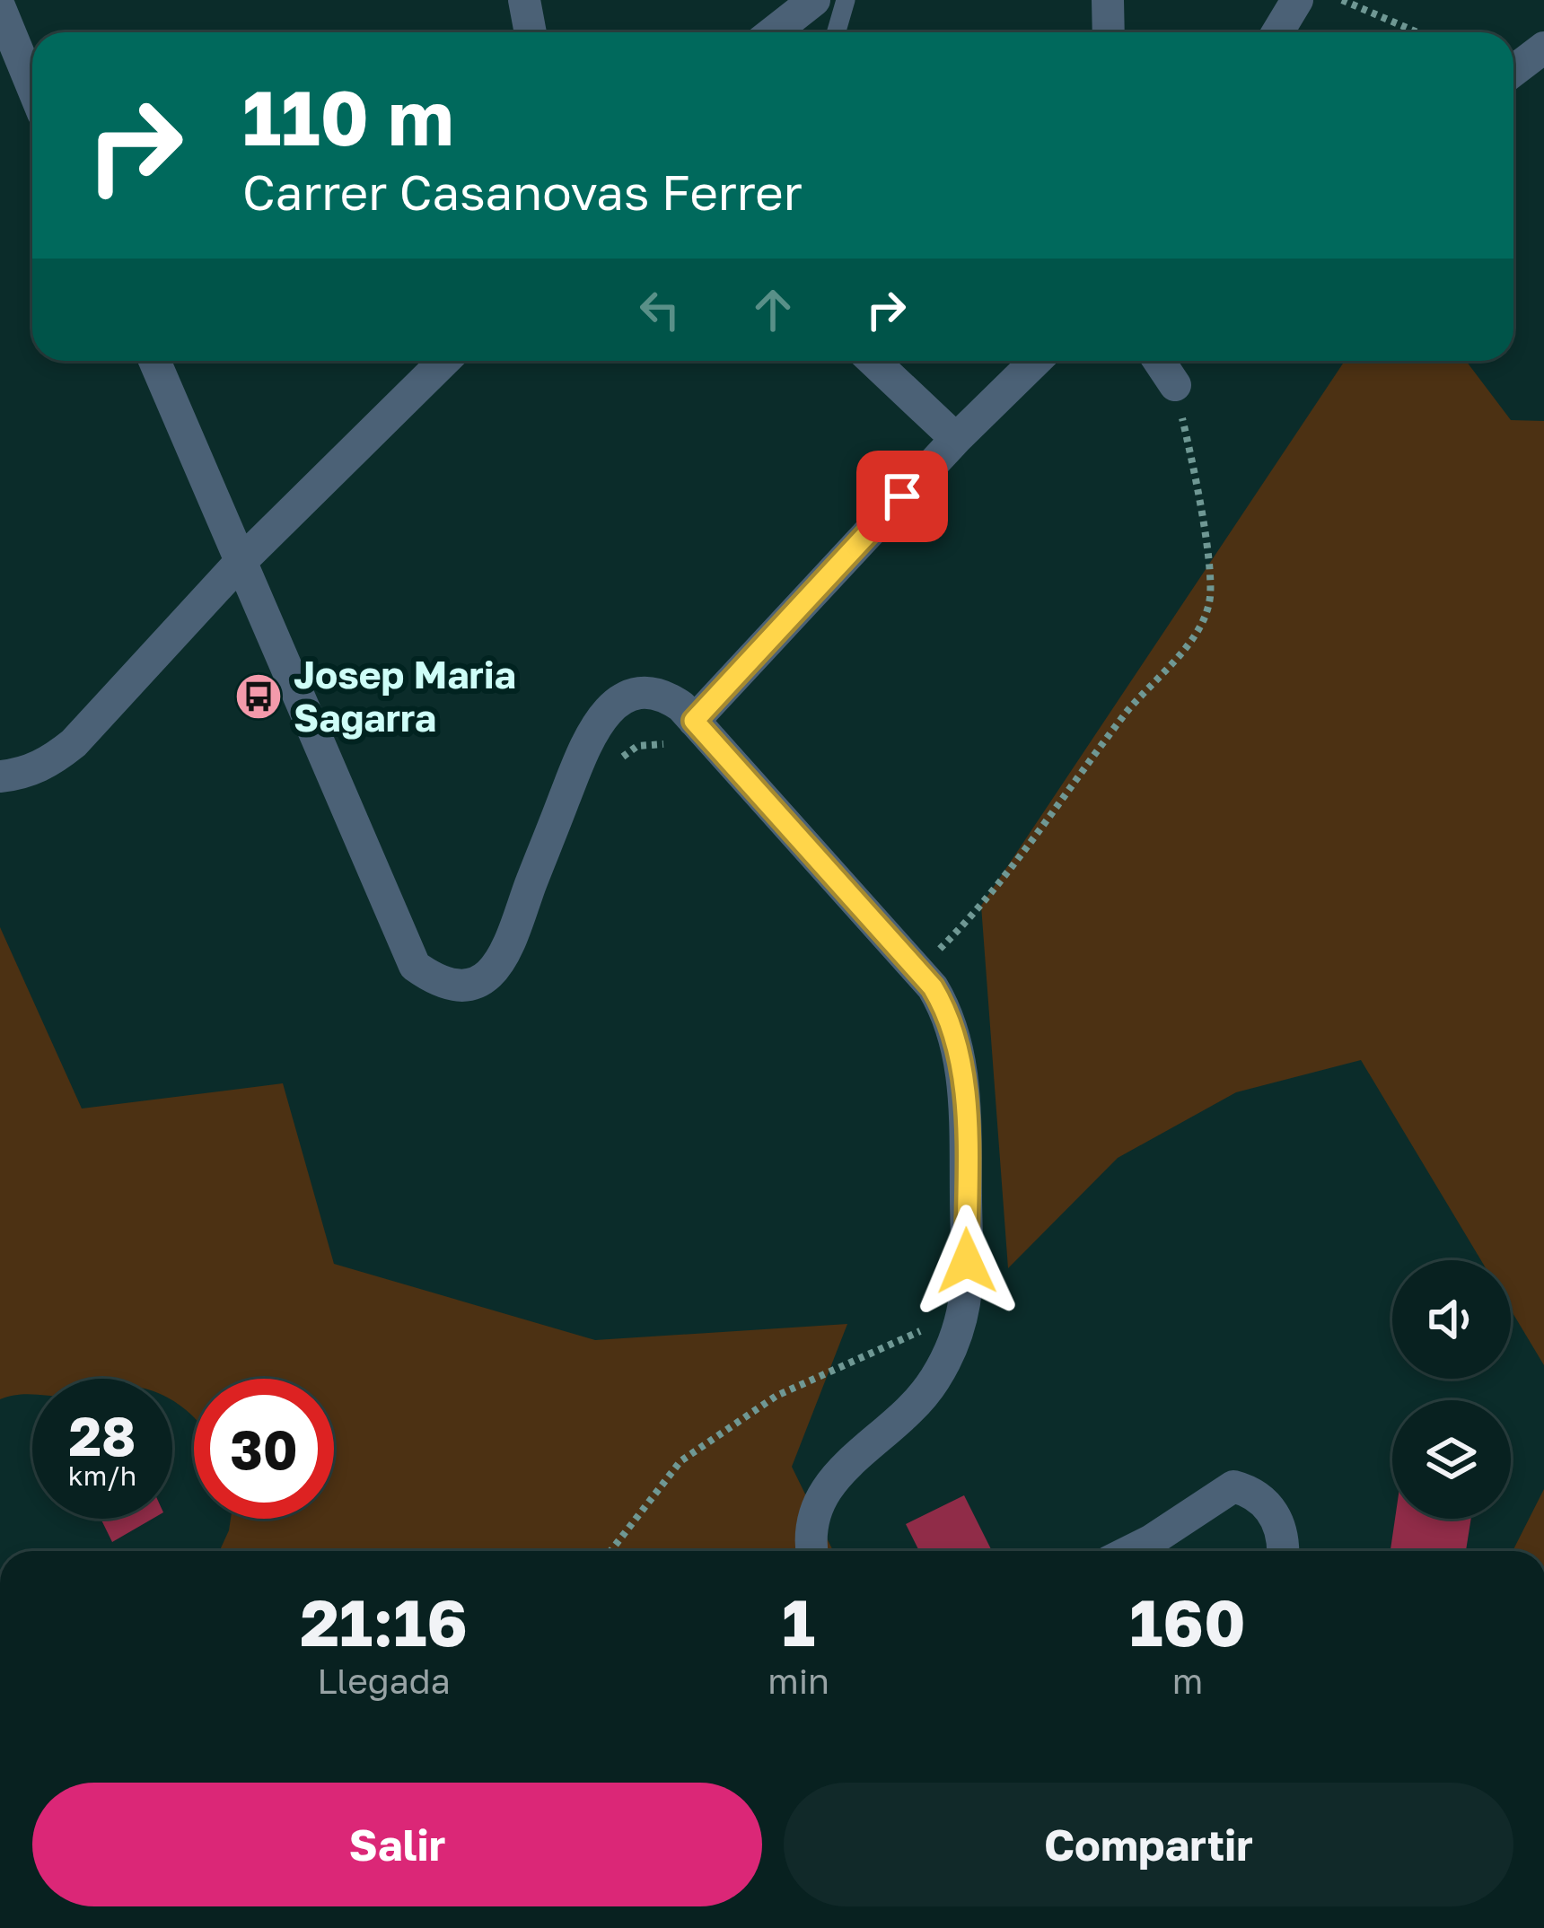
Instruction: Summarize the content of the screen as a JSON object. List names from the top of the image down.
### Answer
{
  "places": {
    "bus stop": ["Josep Maria Sagarra"]
  },
  "page": {
    "turn": ["110 m", "Carrer Casanovas Ferrer"],
    "speed": "28 km/h",
    "limit": "30",
    "eta": [
      "21:16",
      "Llegada",
      "1",
      "min",
      "160",
      "m"
    ],
    "buttons": ["Salir", "Compartir"]
  }
}
